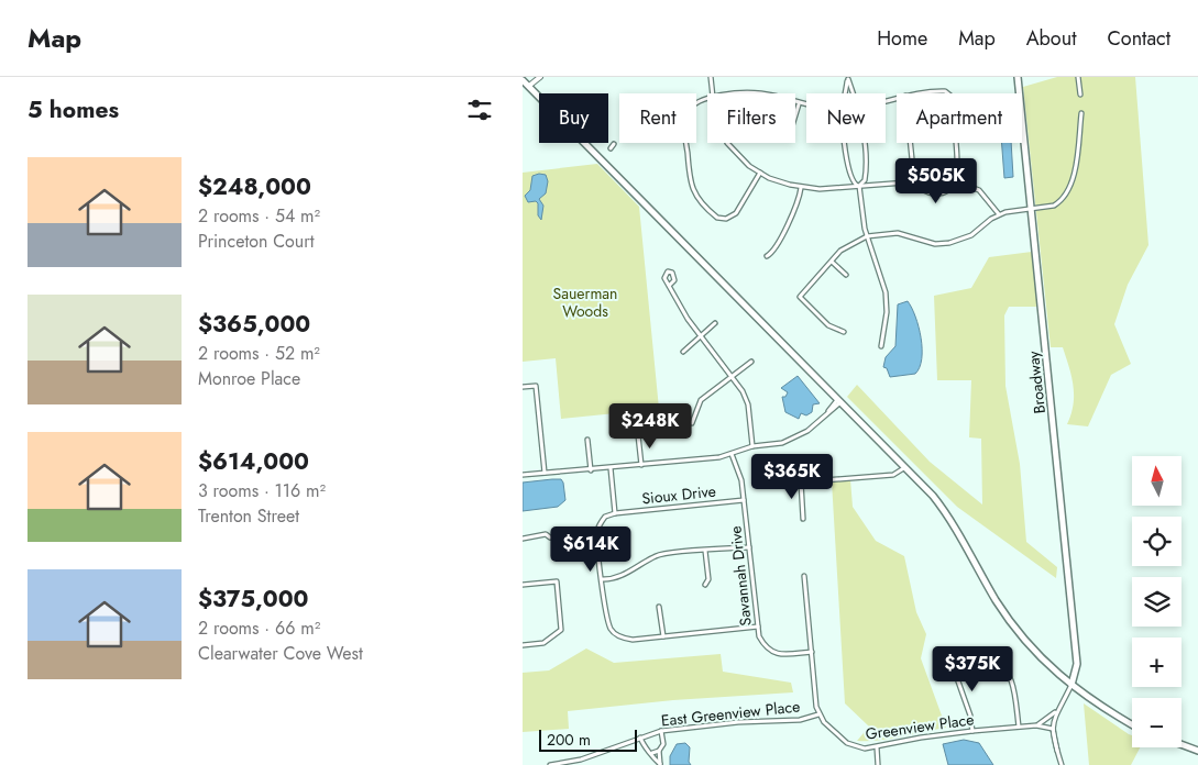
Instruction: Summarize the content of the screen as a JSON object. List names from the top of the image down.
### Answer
{
  "streets": {
    "main road": ["Broadway"],
    "street": [
      "Sioux Drive",
      "Savannah Drive",
      "East Greenview Place",
      "Greenview Place"
    ]
  },
  "crossings": [
    ["Sioux Drive", "Savannah Drive"],
    ["East Greenview Place", "Greenview Place"]
  ],
  "parks": ["Sauerman Woods"],
  "scale_bar": "200 m",
  "north": "top",
  "page": {
    "header": "Map",
    "nav": [
      "Home",
      "Map",
      "About",
      "Contact"
    ],
    "heading": "5 homes",
    "chip": [
      "Buy",
      "Rent",
      "Filters",
      "New",
      "Apartment"
    ],
    "list": [
      {
        "name": "$248,000",
        "note": "2 rooms · 54 m² · Princeton Court"
      },
      {
        "name": "$365,000",
        "note": "2 rooms · 52 m² · Monroe Place"
      },
      {
        "name": "$614,000",
        "note": "3 rooms · 116 m² · Trenton Street"
      },
      {
        "name": "$375,000",
        "note": "2 rooms · 66 m² · Clearwater Cove West"
      }
    ],
    "price": [
      "$505K",
      "$248K",
      "$365K",
      "$614K",
      "$375K"
    ],
    "map_buttons": ["+", "−"],
    "scale": "200 m"
  }
}
